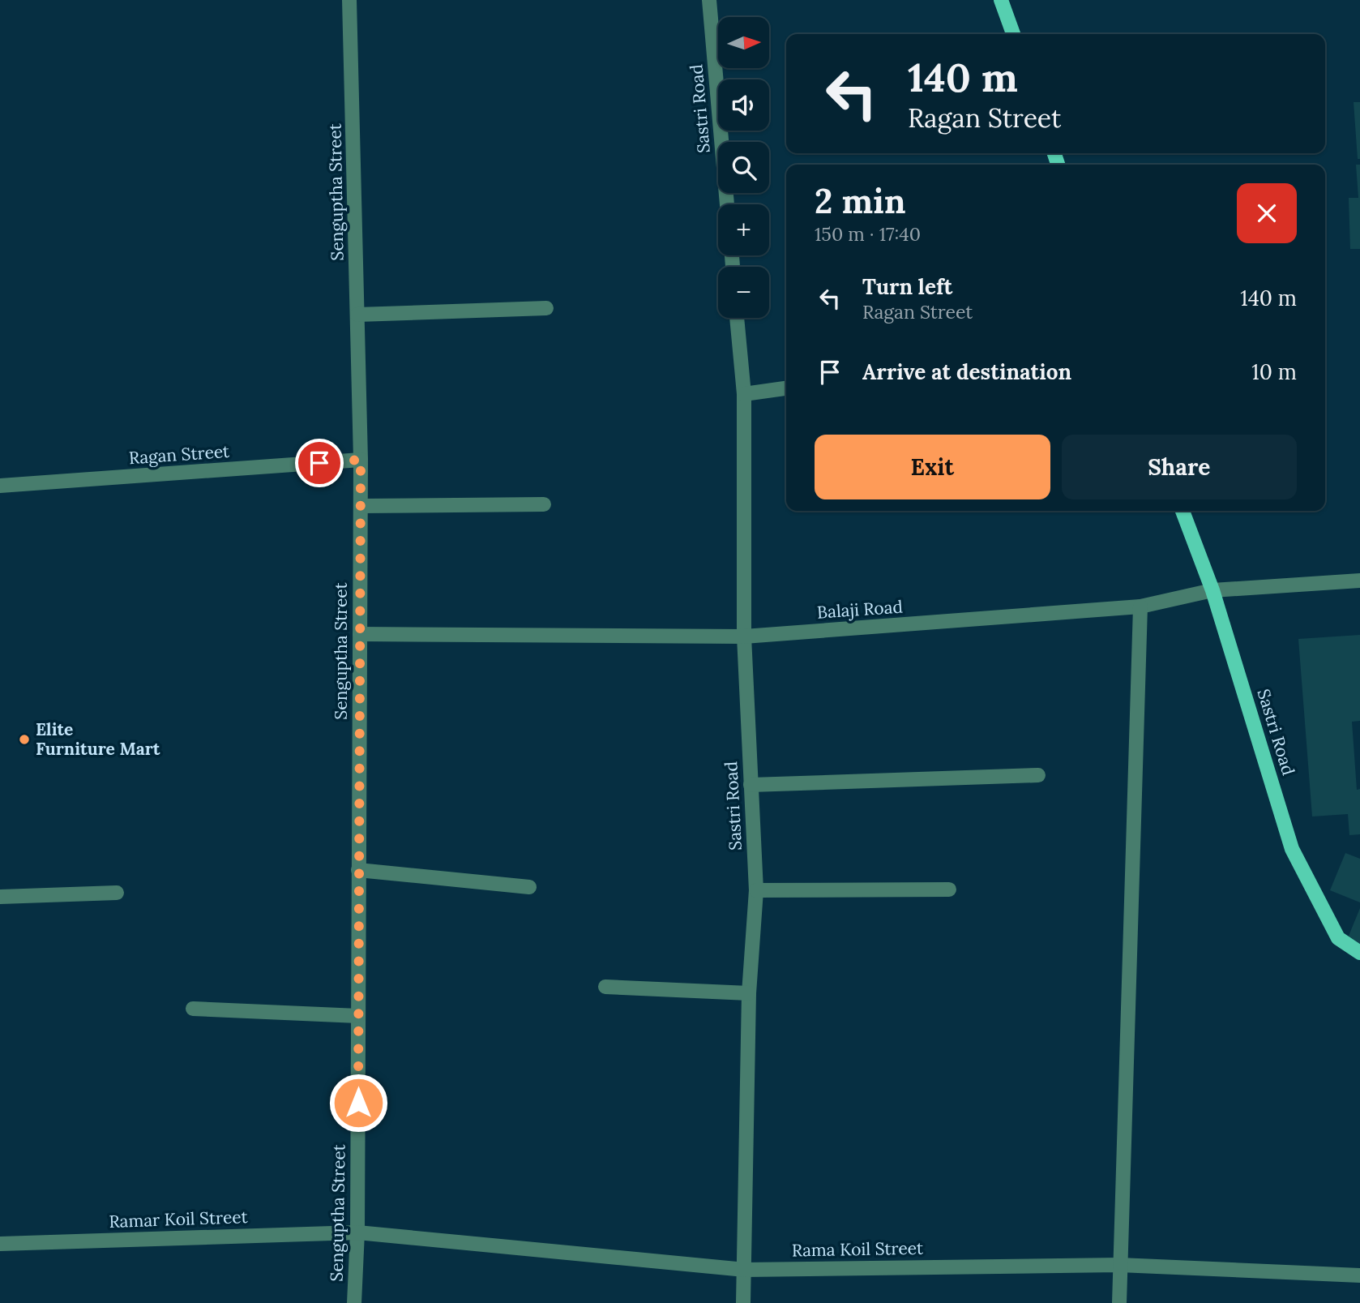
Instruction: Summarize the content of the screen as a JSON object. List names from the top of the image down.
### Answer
{
  "streets": {
    "main road": ["Sastri Road"],
    "street": [
      "Senguptha Street",
      "Ragan Street",
      "Balaji Road",
      "Ramar Koil Street",
      "Rama Koil Street"
    ]
  },
  "crossings": [
    ["Sastri Road", "Balaji Road"],
    ["Sastri Road", "Rama Koil Street"],
    ["Senguptha Street", "Ragan Street"],
    ["Senguptha Street", "Balaji Road"],
    ["Senguptha Street", "Ramar Koil Street"],
    ["Senguptha Street", "Rama Koil Street"],
    ["Ramar Koil Street", "Rama Koil Street"]
  ],
  "places": ["Elite Furniture Mart"],
  "north": "right",
  "page": {
    "map_buttons": ["+", "−"],
    "turn": ["140 m", "Ragan Street"],
    "heading": ["2 min", "150 m · 17:40"],
    "list": [
      {
        "name": "Turn left",
        "note": "Ragan Street",
        "value": "140 m"
      },
      {
        "name": "Arrive at destination",
        "value": "10 m"
      }
    ],
    "buttons": ["Exit", "Share"]
  }
}
